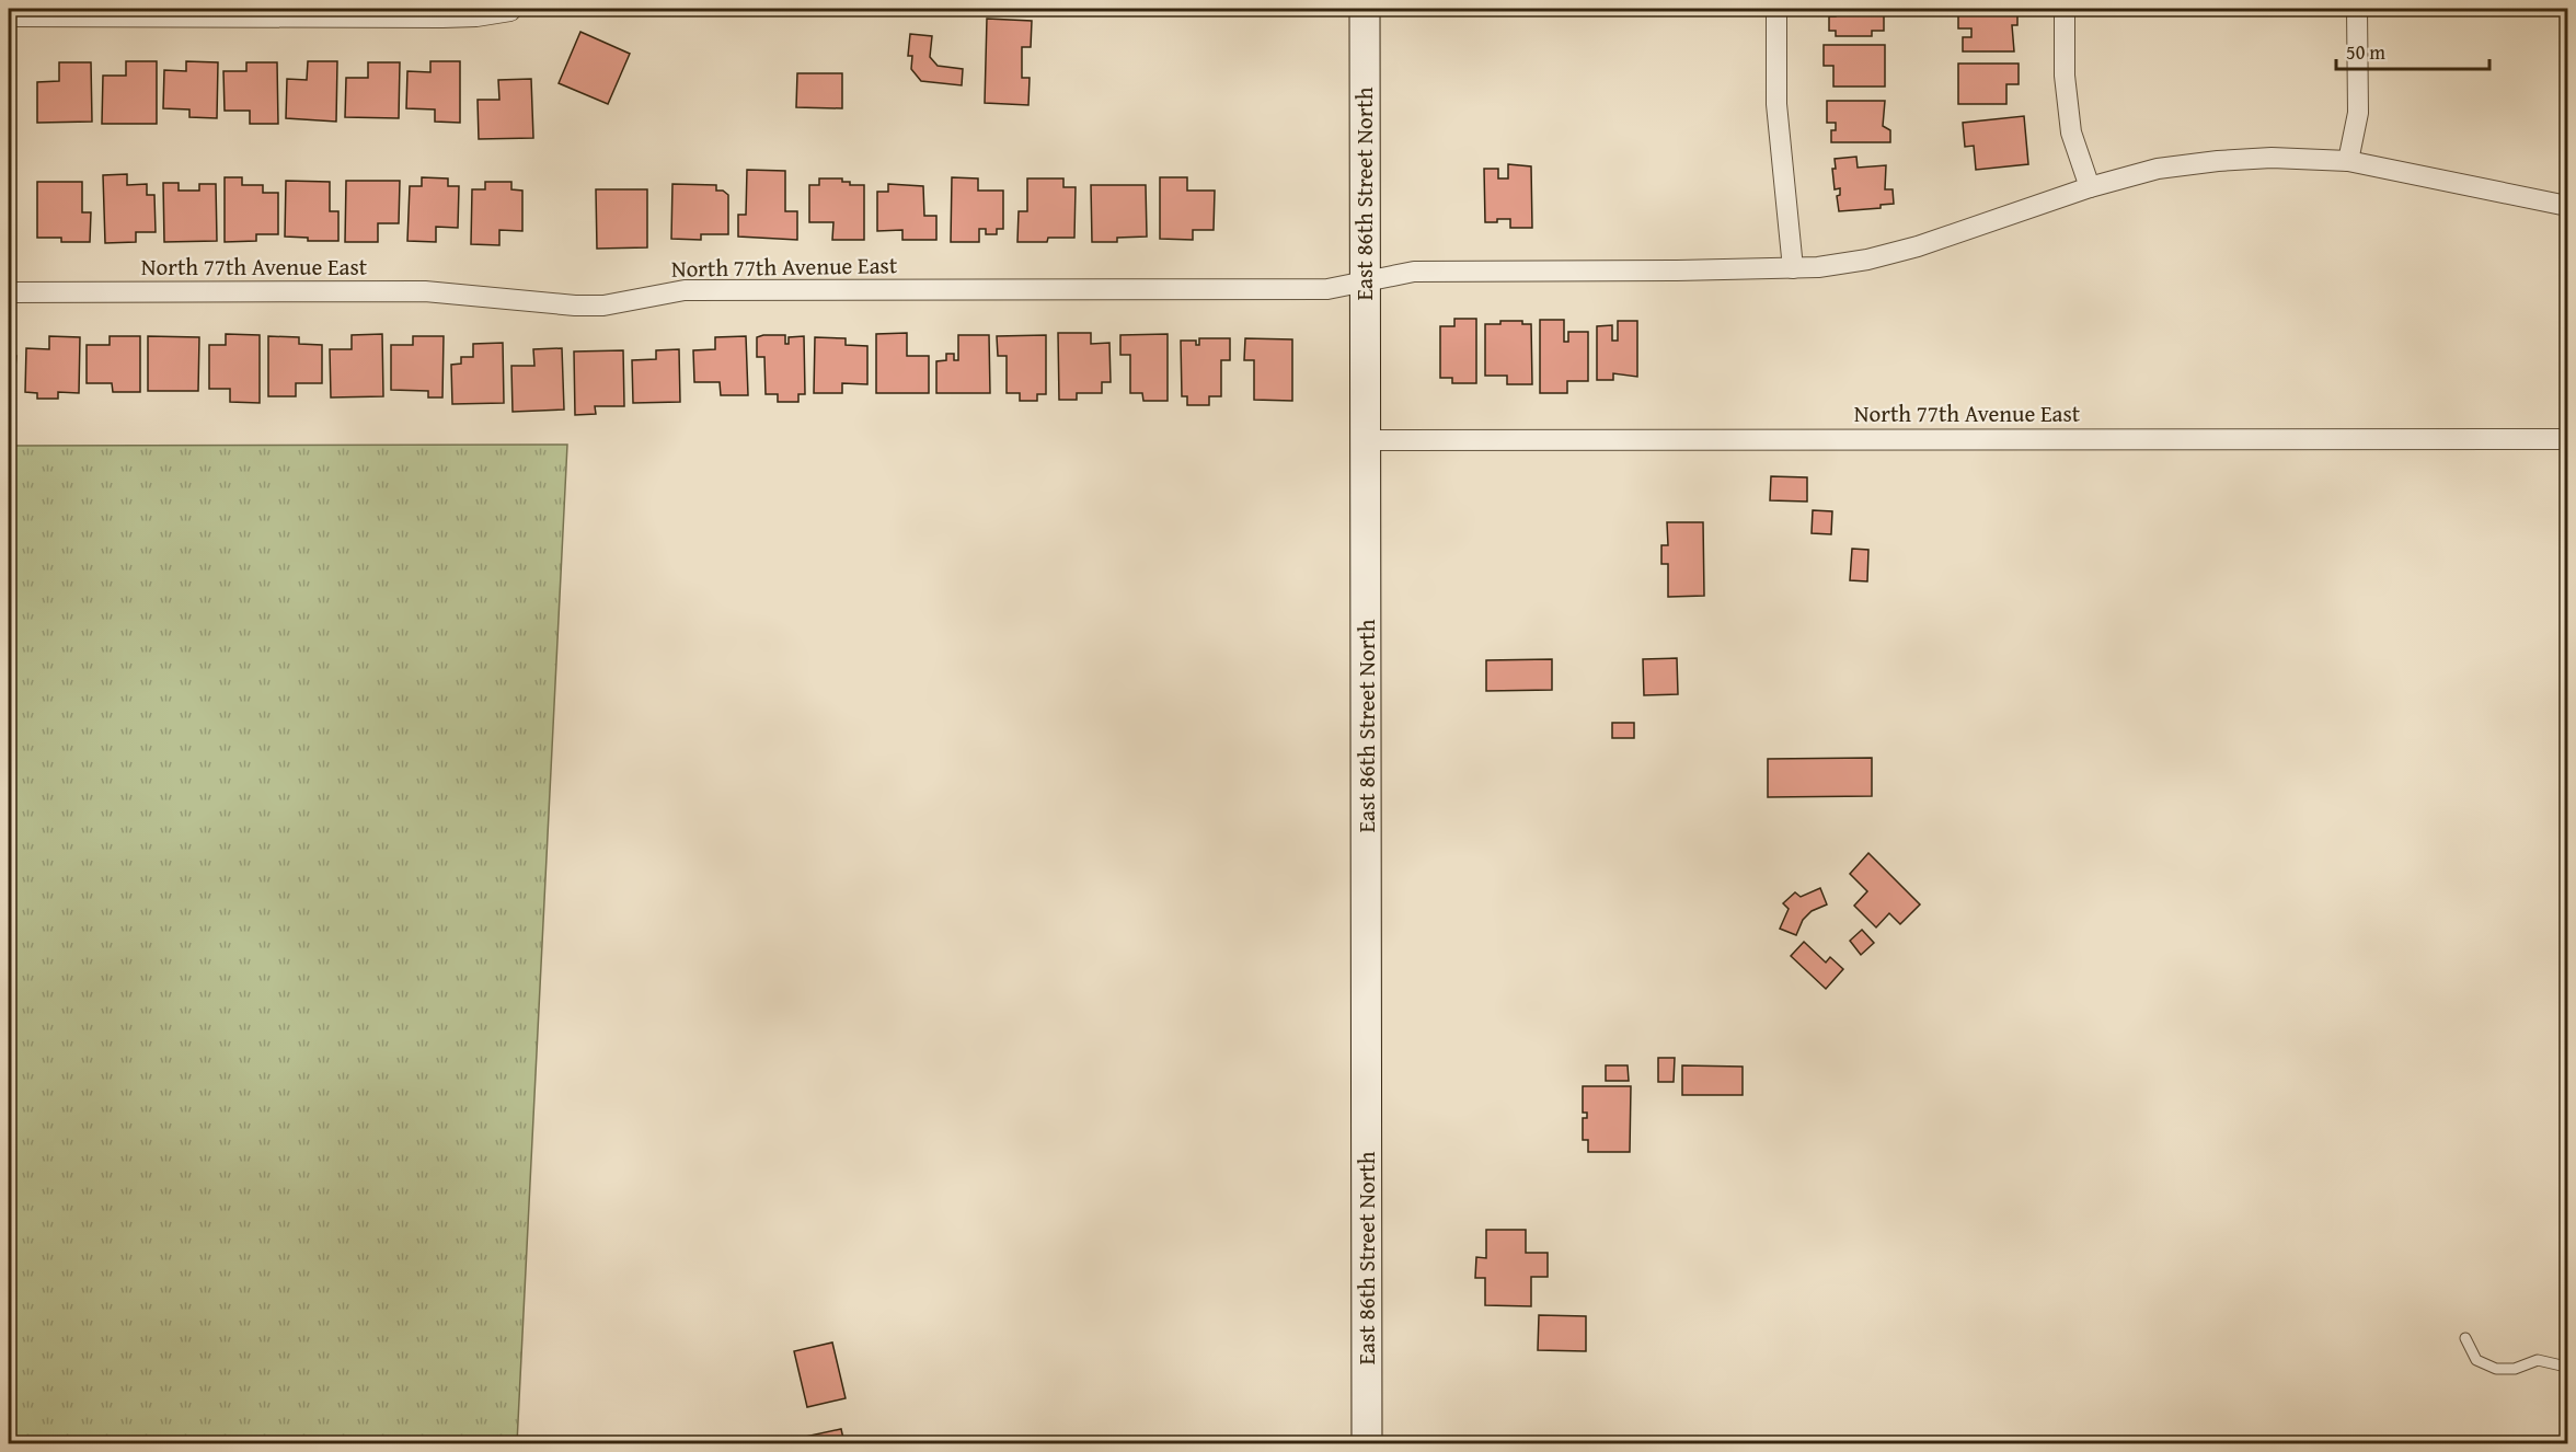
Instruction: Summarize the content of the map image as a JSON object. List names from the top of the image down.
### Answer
{
  "streets": {
    "street": ["East 86th Street North", "North 77th Avenue East"]
  },
  "crossings": [
    ["East 86th Street North", "North 77th Avenue East"]
  ],
  "scale_bar": "50 m"
}
